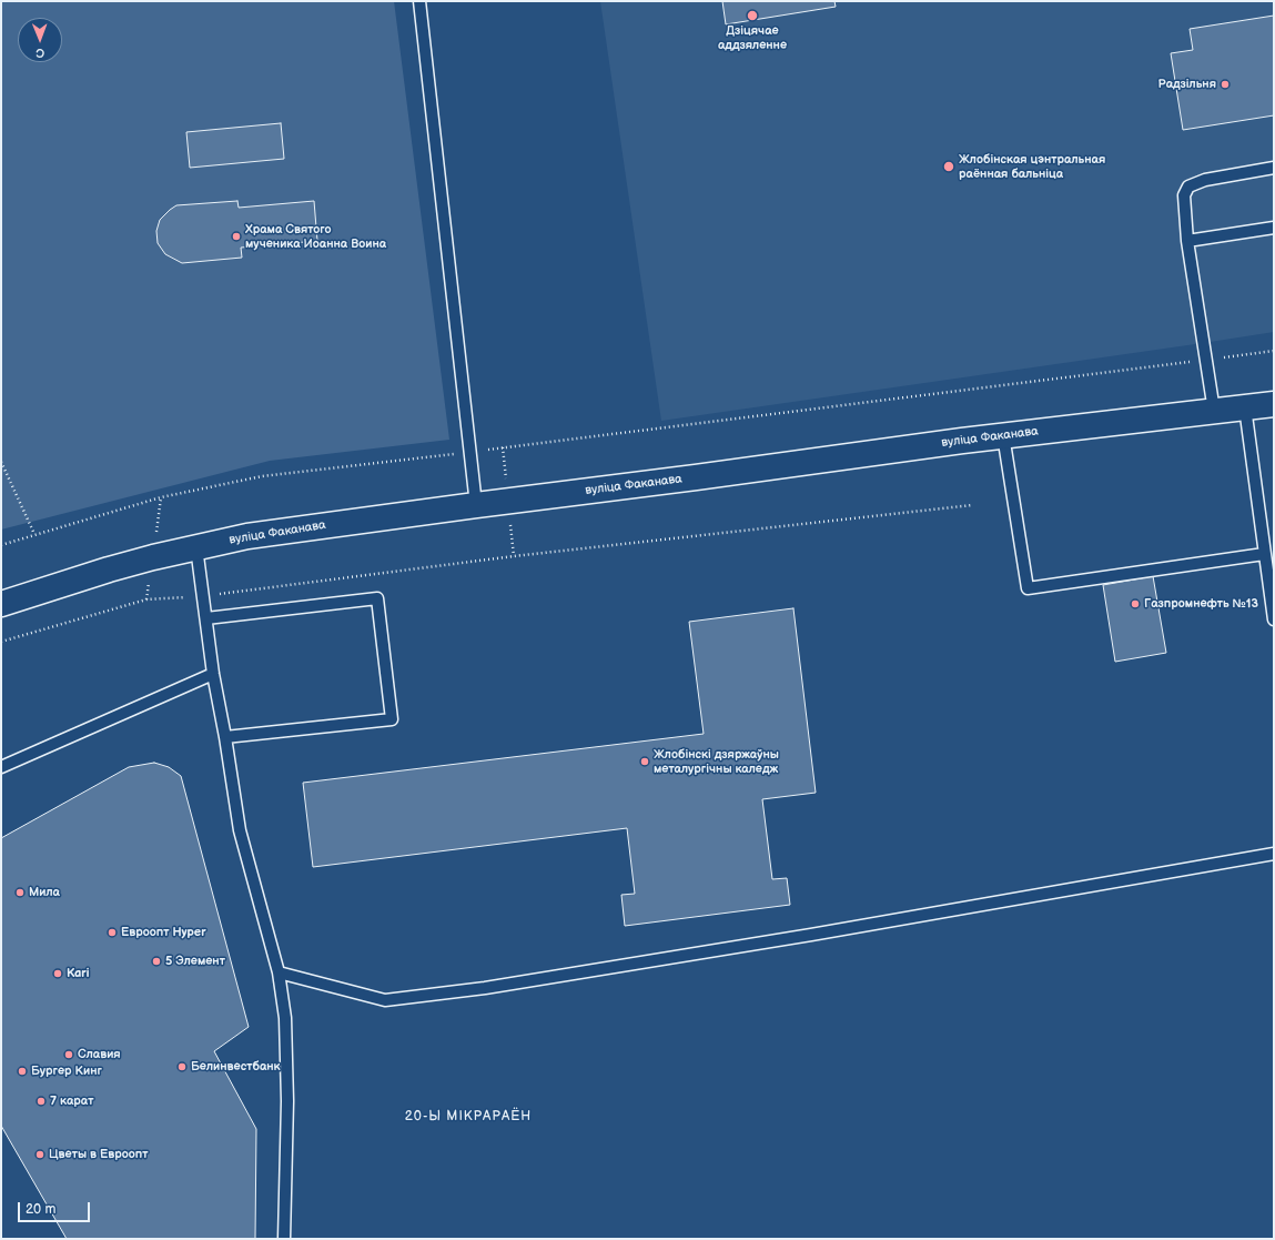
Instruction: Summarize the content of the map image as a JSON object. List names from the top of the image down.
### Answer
{
  "streets": {
    "main road": ["вуліца Факанава"]
  },
  "districts": ["20-Ы МІКРАРАЁН"],
  "places": [
    "Дзіцячае аддзяленне",
    "Радзільня",
    "Жлобінская цэнтральная раённая бальніца",
    "Храма Святого мученика Иоанна Воина",
    "Газпромнефть №13",
    "Жлобінскі дзяржаўны металургічны каледж",
    "Мила",
    "Евроопт Hyper",
    "5 Элемент",
    "Kari",
    "Славия",
    "Белинвестбанк",
    "Бургер Кинг",
    "7 карат",
    "Цветы в Евроопт"
  ],
  "scale_bar": "20 m",
  "north": "bottom"
}
